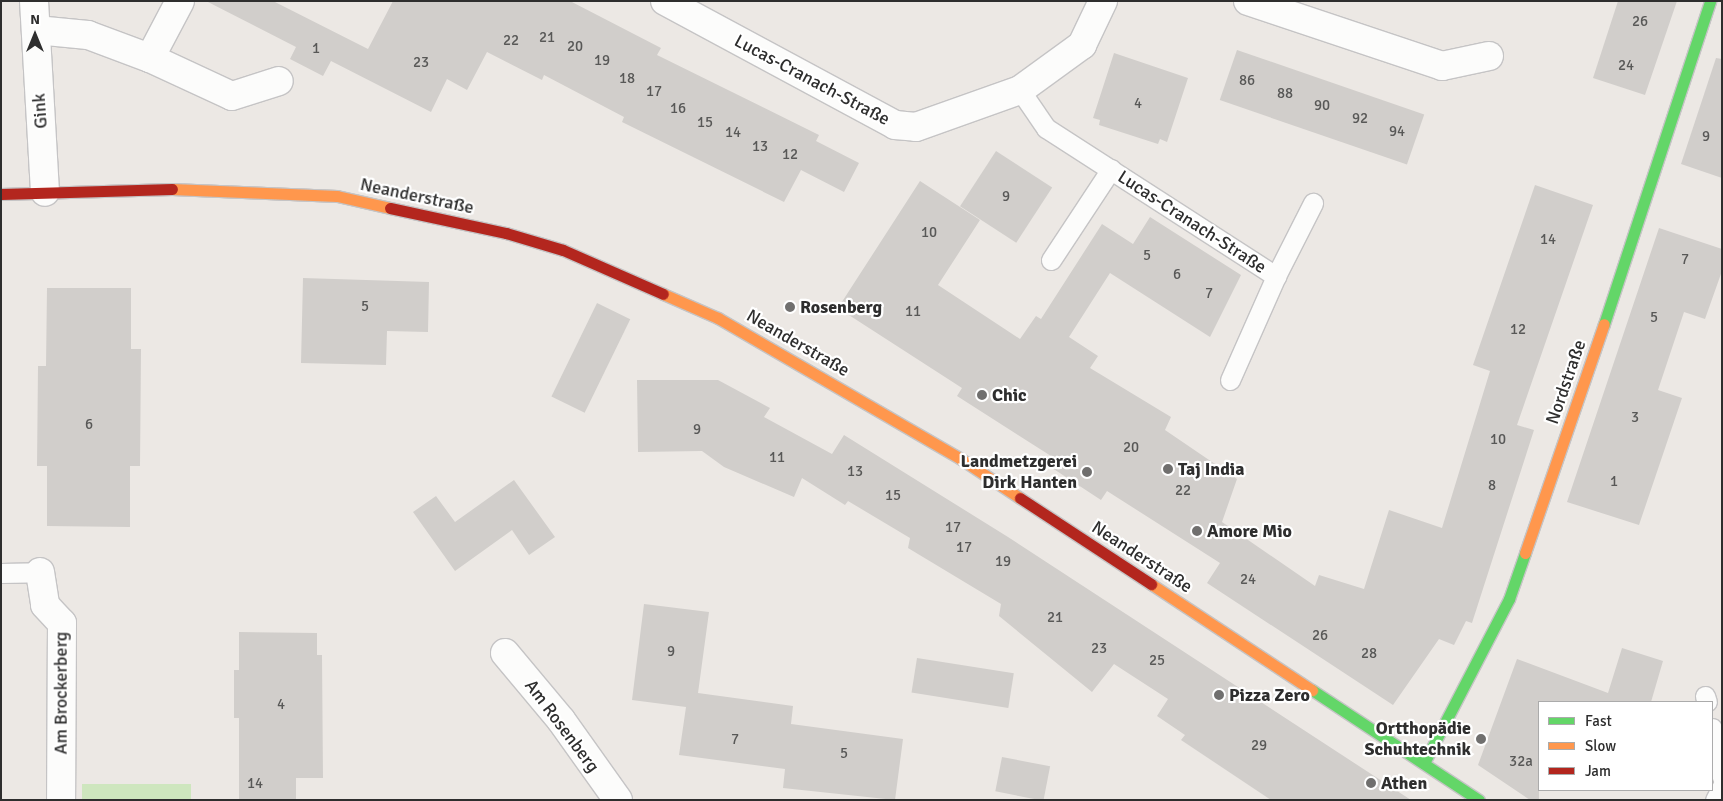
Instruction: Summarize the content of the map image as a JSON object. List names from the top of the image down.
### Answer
{
  "streets": {
    "main road": ["Neanderstraße", "Nordstraße"],
    "street": [
      "Lucas-Cranach-Straße",
      "Gink",
      "Am Brockerberg",
      "Am Rosenberg"
    ]
  },
  "crossings": [
    ["Gink", "Neanderstraße"],
    ["Neanderstraße", "Nordstraße"]
  ],
  "places": [
    "Rosenberg",
    "Chic",
    "Taj India",
    "Landmetzgerei Dirk Hanten",
    "Amore Mio",
    "Pizza Zero",
    "Ortthopädie Schuhtechnik",
    "Athen"
  ],
  "house_numbers": [
    "26",
    "21",
    "22",
    "20",
    "1",
    "19",
    "23",
    "24",
    "18",
    "86",
    "17",
    "88",
    "4",
    "90",
    "16",
    "92",
    "15",
    "94",
    "14",
    "9",
    "13",
    "12",
    "9",
    "10",
    "14",
    "5",
    "7",
    "6",
    "7",
    "5",
    "11",
    "5",
    "12",
    "3",
    "6",
    "9",
    "10",
    "20",
    "11",
    "13",
    "1",
    "8",
    "22",
    "15",
    "17",
    "17",
    "19",
    "24",
    "21",
    "26",
    "23",
    "9",
    "28",
    "25",
    "4",
    "7",
    "29",
    "5",
    "32a",
    "14"
  ],
  "legend": ["Fast", "Slow", "Jam"],
  "north": "top"
}
